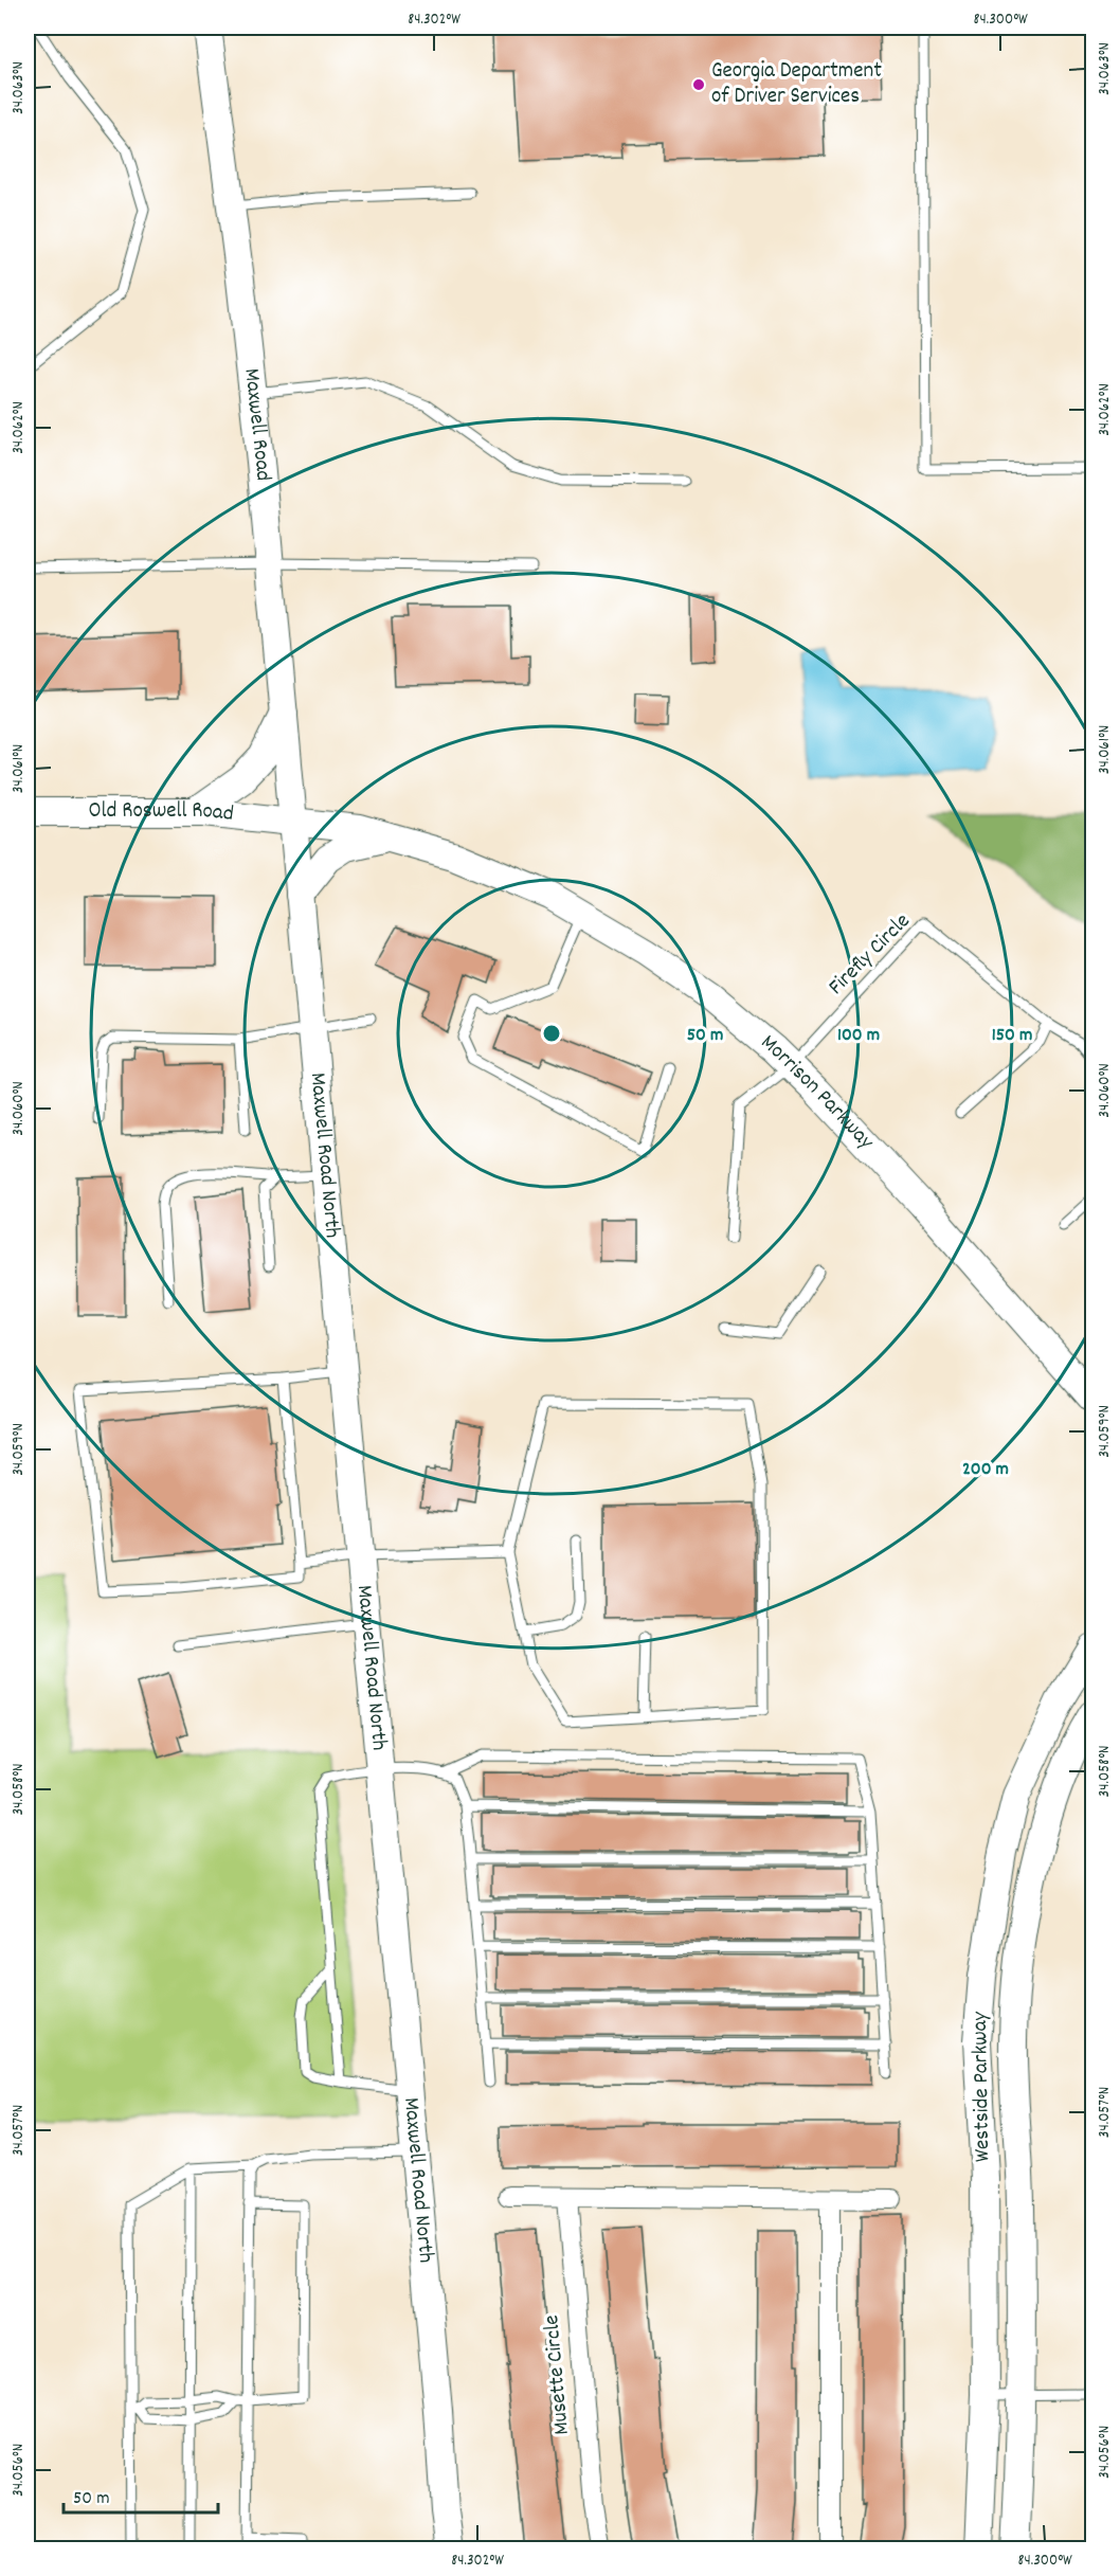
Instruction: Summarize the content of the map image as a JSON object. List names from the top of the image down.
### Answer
{
  "streets": {
    "street": [
      "Maxwell Road",
      "Old Roswell Road",
      "Morrison Parkway",
      "Maxwell Road North",
      "Westside Parkway",
      "Musette Circle"
    ],
    "lane": ["Firefly Circle"]
  },
  "crossings": [
    ["Maxwell Road", "Old Roswell Road"],
    ["Maxwell Road", "Morrison Parkway"],
    ["Maxwell Road", "Maxwell Road North"],
    ["Old Roswell Road", "Morrison Parkway"],
    ["Old Roswell Road", "Maxwell Road North"],
    ["Firefly Circle", "Morrison Parkway"],
    ["Morrison Parkway", "Maxwell Road North"]
  ],
  "places": ["Georgia Department of Driver Services"],
  "scale_bar": "50 m",
  "coordinates": [
    "84.302°W",
    "84.300°W",
    "34.063°N",
    "34.062°N",
    "34.061°N",
    "34.060°N",
    "34.059°N",
    "34.058°N",
    "34.057°N",
    "34.056°N"
  ],
  "rings": [
    "50 m",
    "100 m",
    "150 m",
    "200 m"
  ]
}
